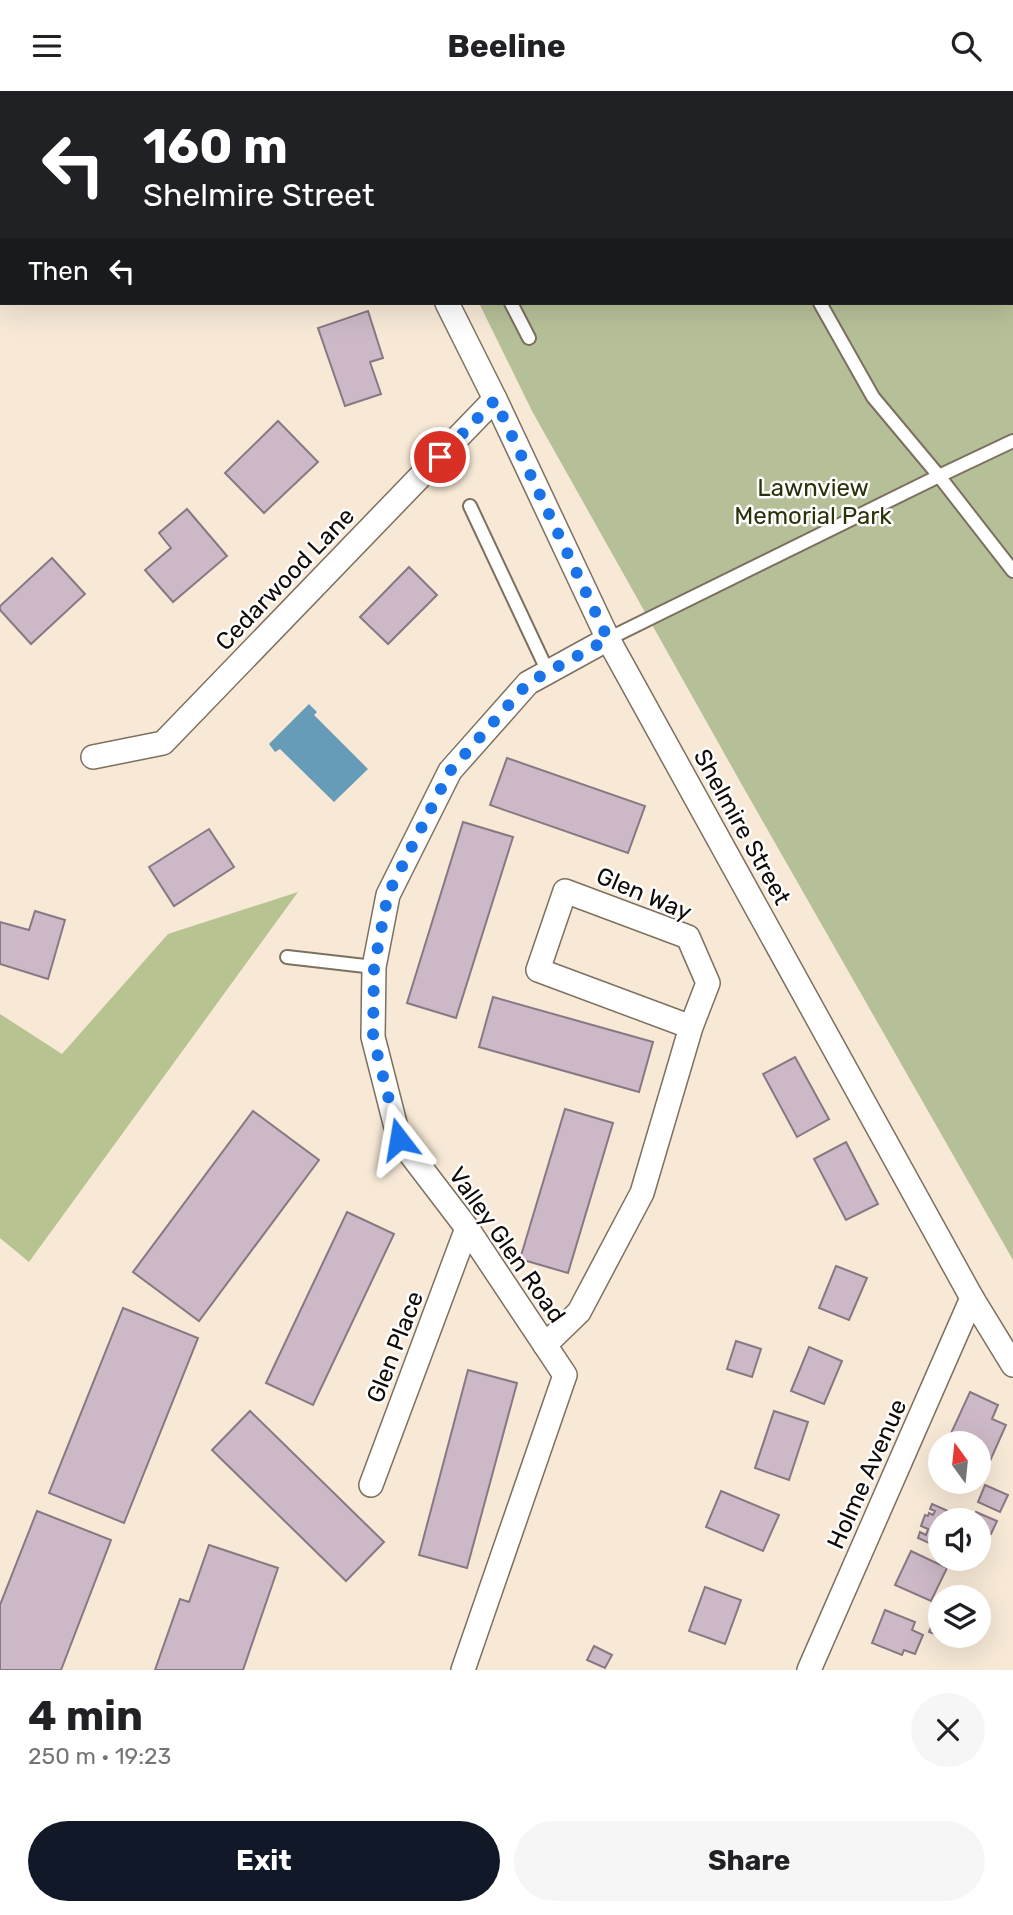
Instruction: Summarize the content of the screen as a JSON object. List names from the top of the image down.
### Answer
{
  "streets": {
    "street": [
      "Cedarwood Lane",
      "Shelmire Street",
      "Glen Way",
      "Valley Glen Road",
      "Glen Place",
      "Holme Avenue"
    ]
  },
  "crossings": [
    ["Cedarwood Lane", "Shelmire Street"],
    ["Shelmire Street", "Valley Glen Road"],
    ["Shelmire Street", "Holme Avenue"],
    ["Glen Way", "Valley Glen Road"],
    ["Valley Glen Road", "Glen Place"]
  ],
  "parks": ["Lawnview Memorial Park"],
  "north": "top",
  "page": {
    "header": "Beeline",
    "turn": ["160 m", "Shelmire Street"],
    "then": "Then",
    "heading": ["4 min", "250 m · 19:23"],
    "buttons": ["Exit", "Share"]
  }
}
